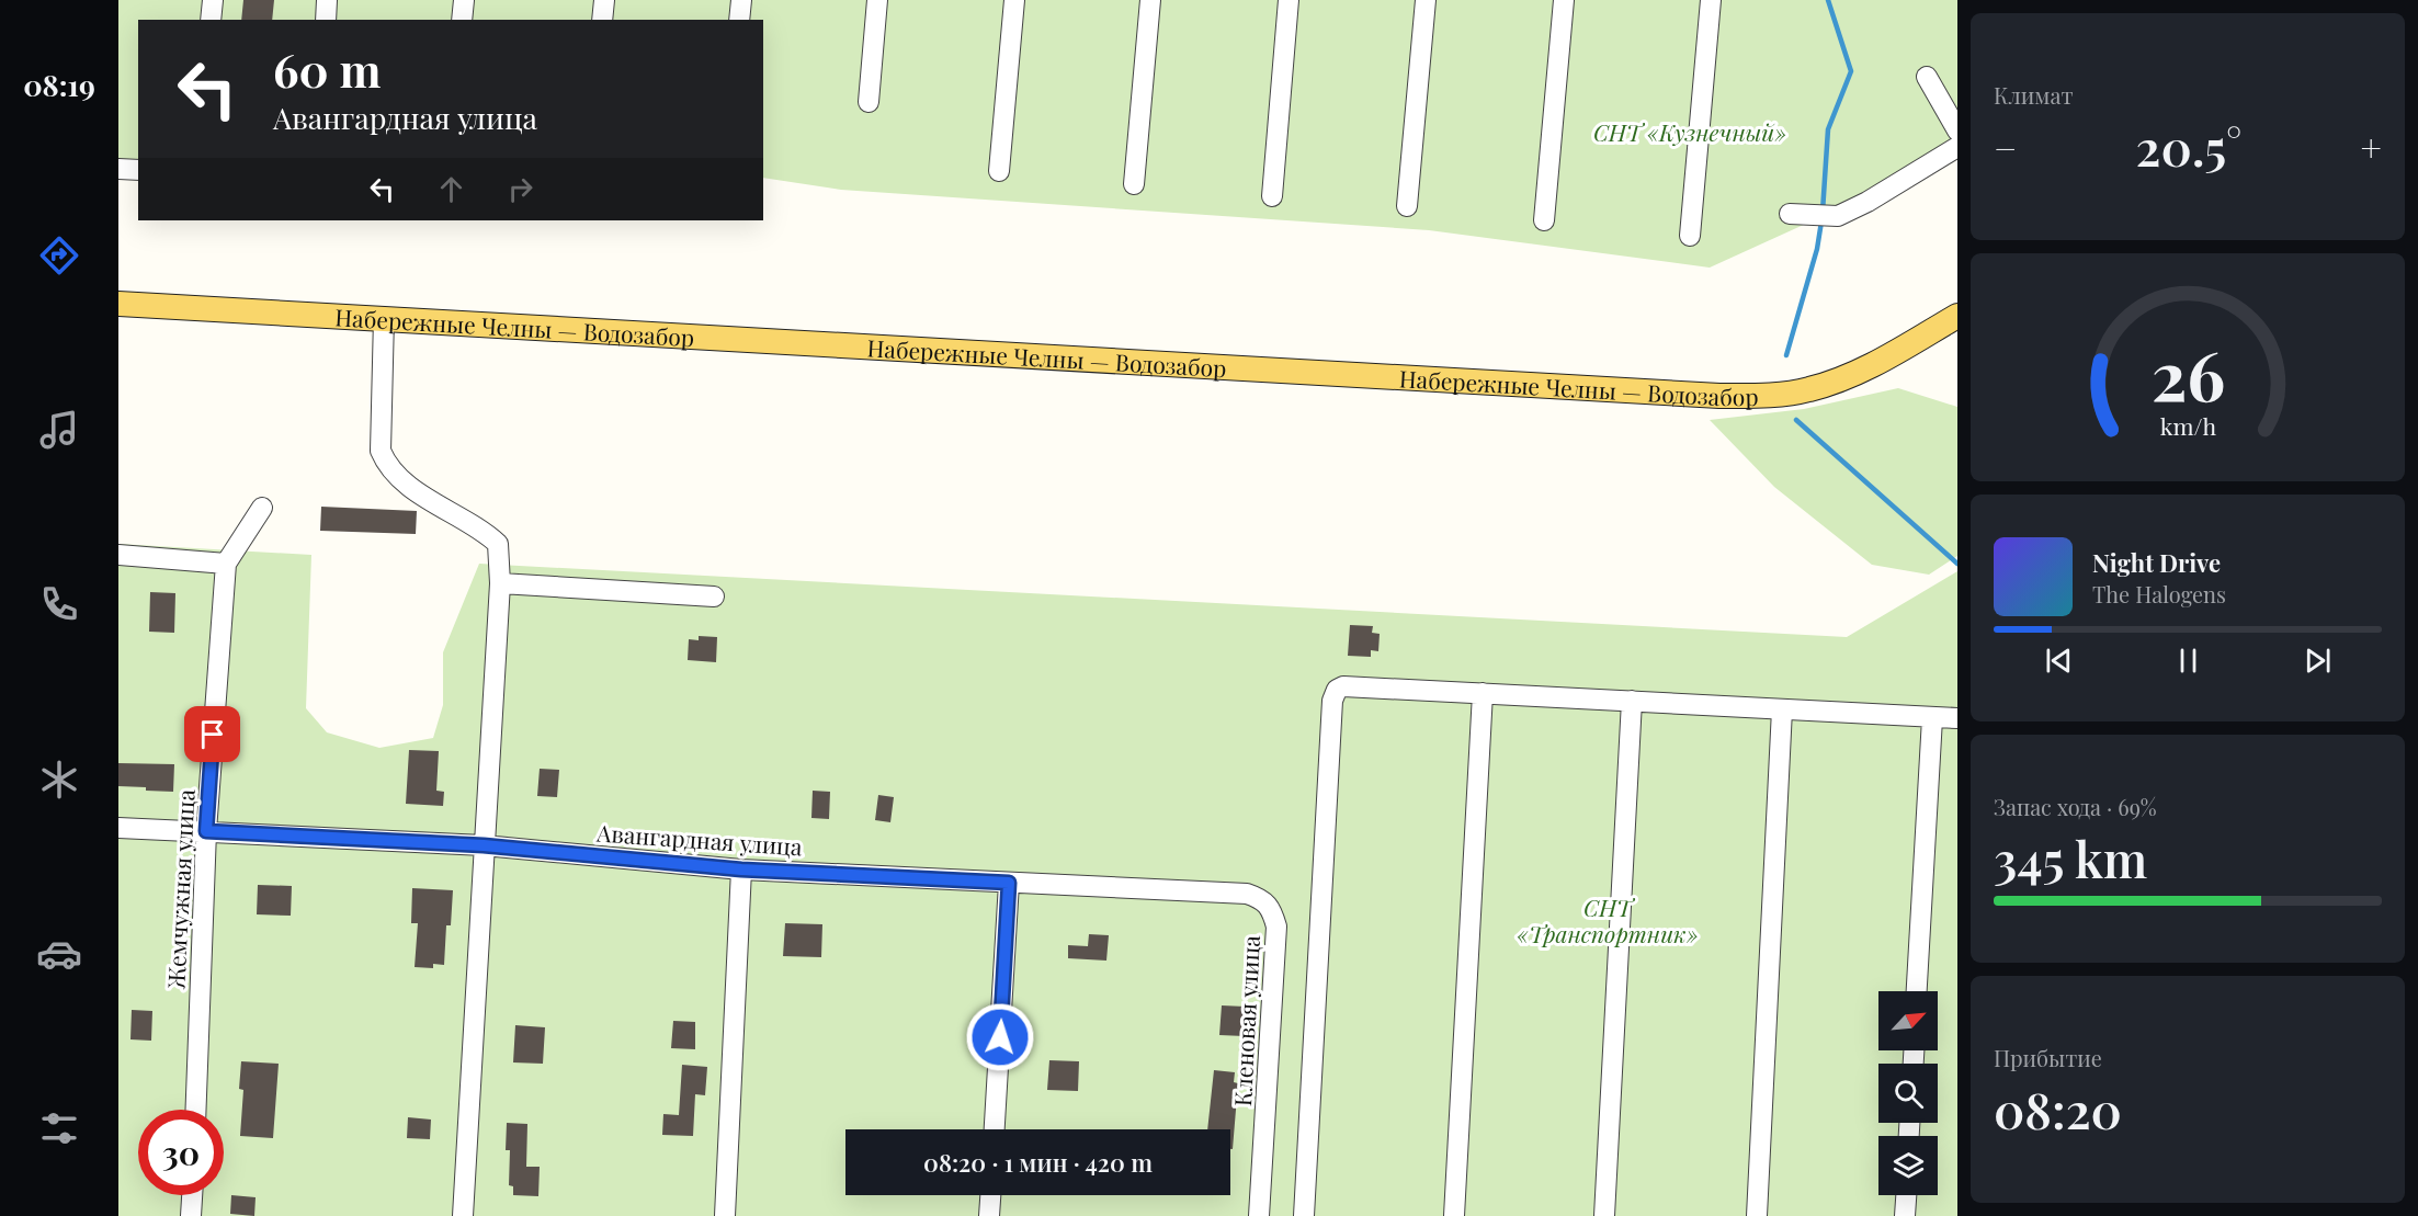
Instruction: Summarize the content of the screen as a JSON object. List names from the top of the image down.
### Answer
{
  "streets": {
    "main road": ["Набережные Челны — Водозабор"],
    "street": ["Авангардная улица", "Жемчужная улица", "Кленовая улица"]
  },
  "crossings": [
    ["Авангардная улица", "Жемчужная улица"],
    ["Авангардная улица", "Кленовая улица"]
  ],
  "parks": ["СНТ «Кузнечный»", "СНТ «Транспортник»"],
  "north": "top right",
  "page": {
    "tabs": "08:19",
    "tile": [
      "Климат",
      ["Запас хода · 69%", "345 km"],
      ["Прибытие", "08:20"]
    ],
    "turn": ["60 m", "Авангардная улица"],
    "heat": ["−", "20.5°", "+"],
    "song": ["Night Drive", "The Halogens"],
    "limit": "30",
    "trip": "08:20 · 1 мин · 420 m",
    "gauge": ["26", "km/h"]
  }
}
